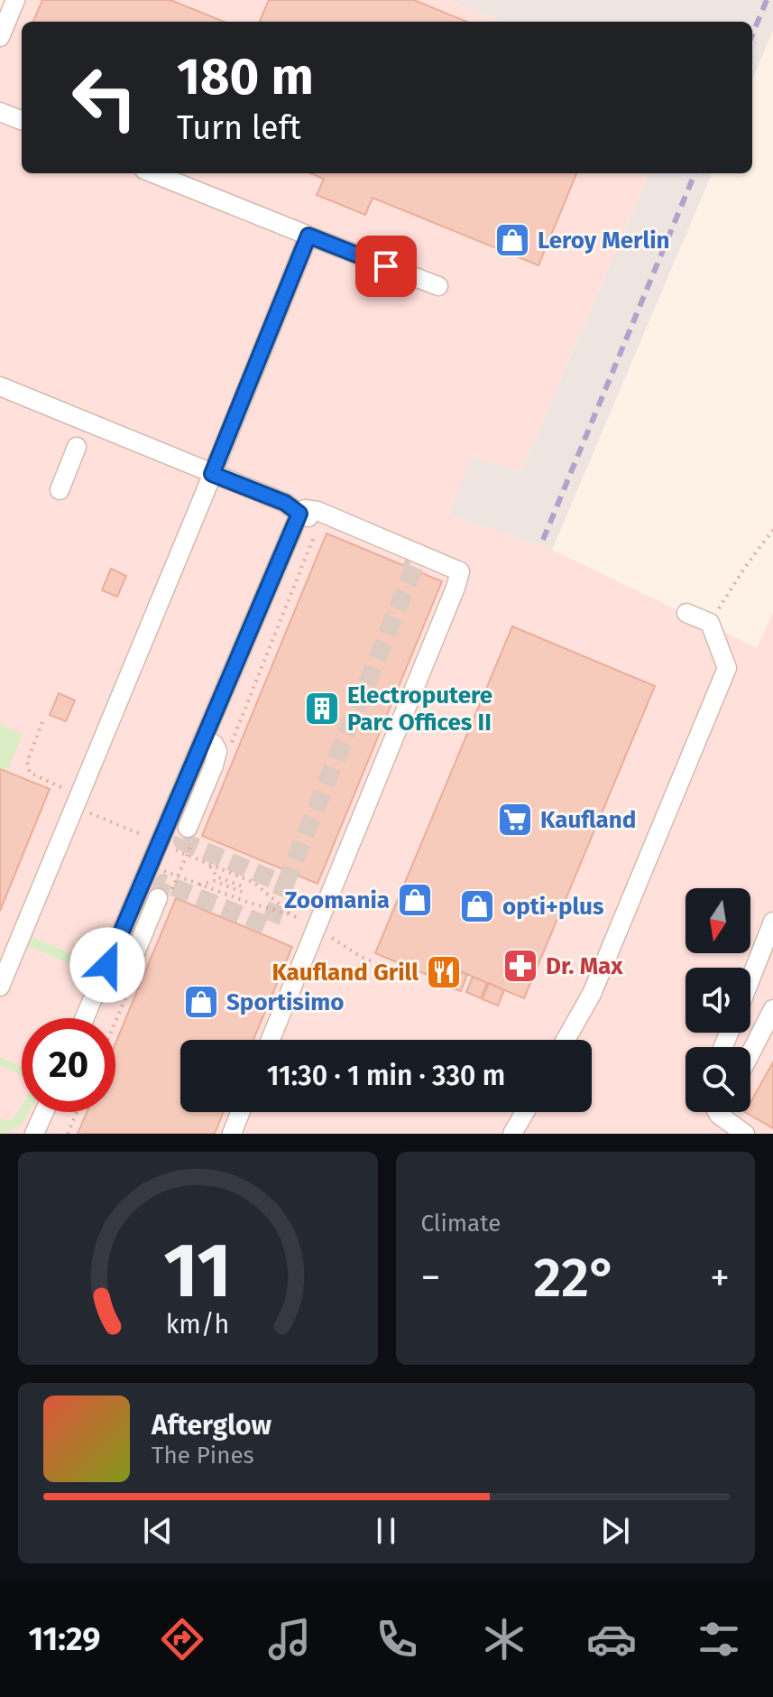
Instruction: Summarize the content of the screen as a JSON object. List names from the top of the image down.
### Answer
{
  "places": {
    "shop": [
      "Leroy Merlin",
      "Zoomania",
      "opti+plus",
      "Sportisimo"
    ],
    "building": ["Electroputere Parc Offices II"],
    "supermarket": ["Kaufland"],
    "pharmacy": ["Dr. Max"],
    "restaurant": ["Kaufland Grill"]
  },
  "north": "bottom",
  "page": {
    "turn": ["180 m", "Turn left"],
    "limit": "20",
    "trip": "11:30 · 1 min · 330 m",
    "tile": "Climate",
    "heat": ["−", "22°", "+"],
    "song": ["Afterglow", "The Pines"],
    "tabs": "11:29",
    "gauge": ["11", "km/h"]
  }
}
